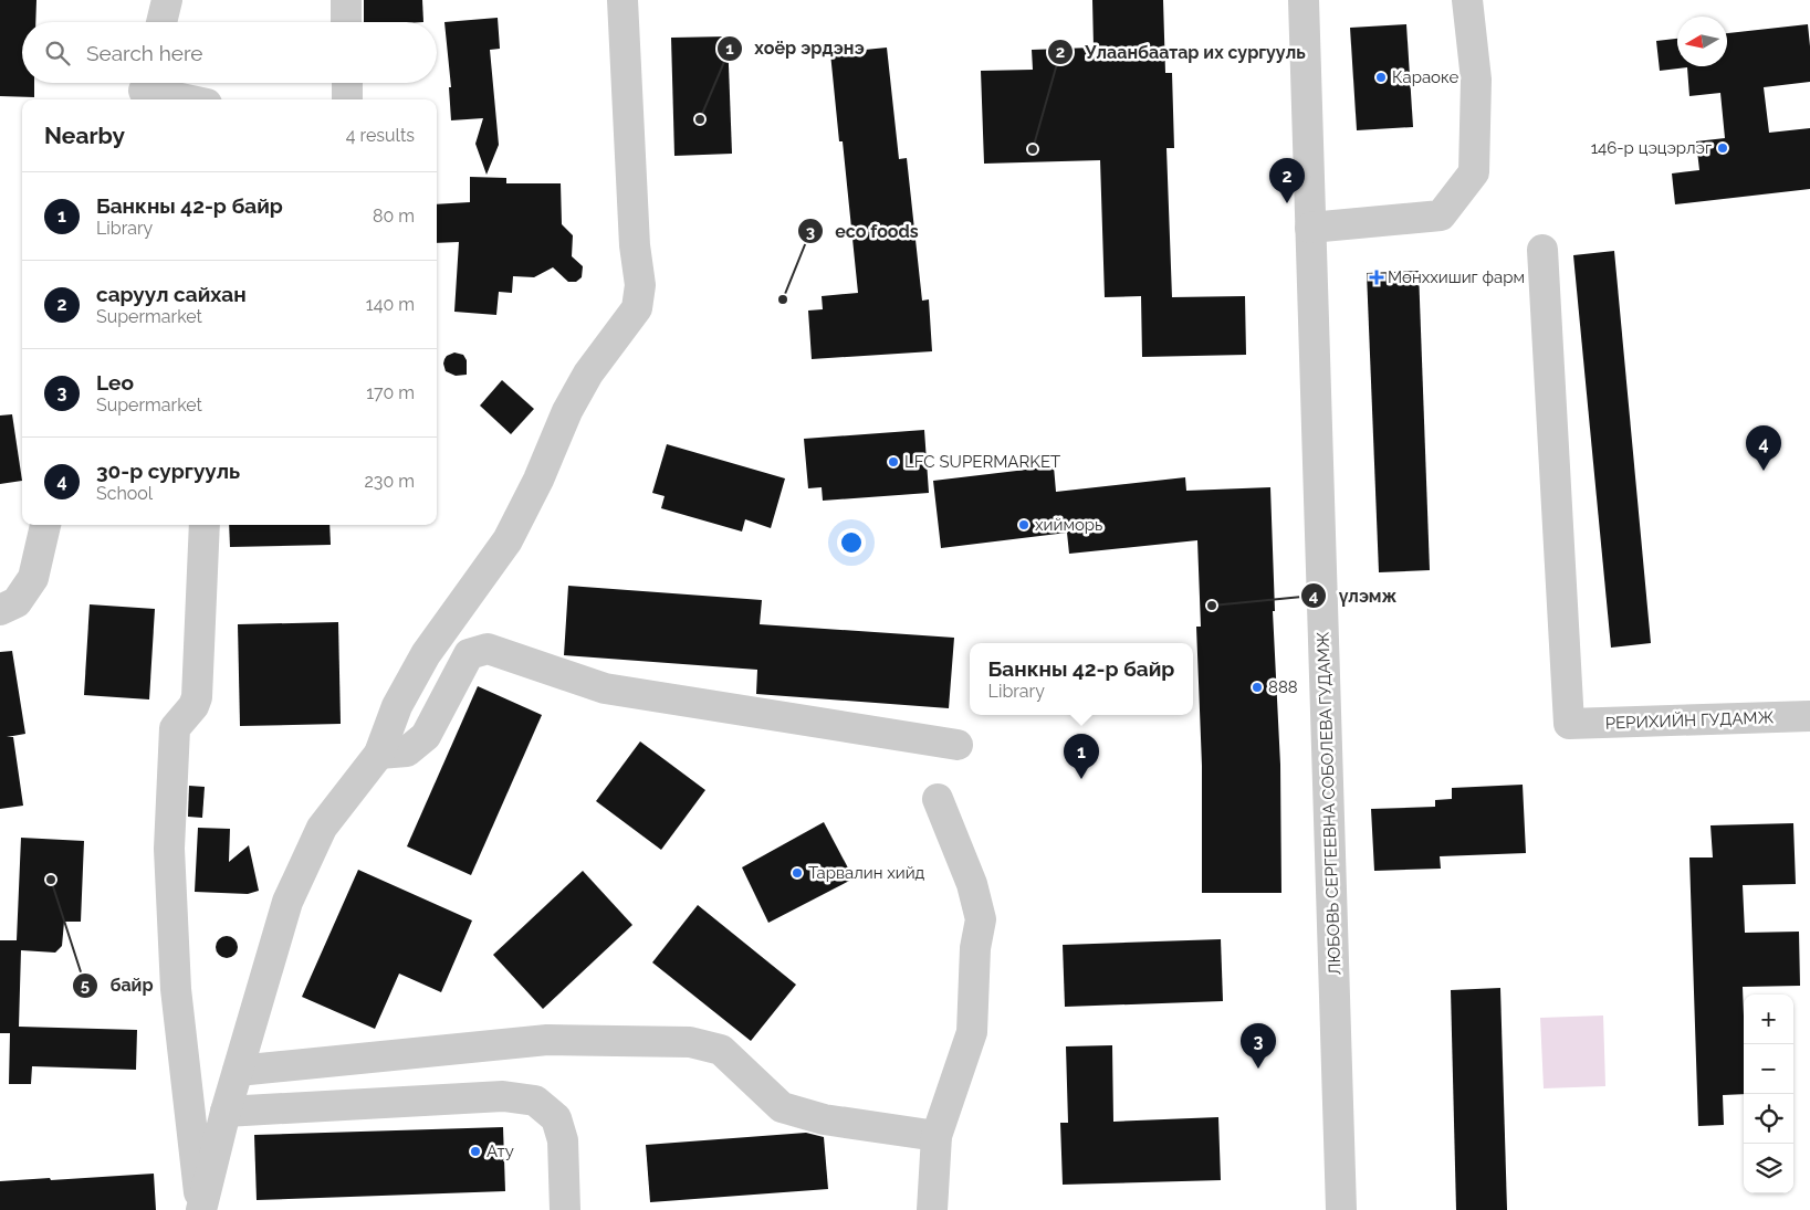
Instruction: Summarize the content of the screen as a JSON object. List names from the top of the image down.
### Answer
{
  "streets": {
    "street": ["РЕРИХИЙН ГУДАМЖ", "ЛЮБОВЬ СЕРГЕЕВНА СОБОЛЕВА ГУДАМЖ"]
  },
  "places": {
    "other": [
      "Караоке",
      "хоёр эрдэнэ",
      "146-р цэцэрлэг",
      "Улаанбаатар их сургууль",
      "eco foods",
      "LFC SUPERMARKET",
      "хийморь",
      "үлэмж",
      "888",
      "Тарвалин хийд",
      "байр",
      "Ату"
    ],
    "health": ["Мөнххишиг фарм"]
  },
  "north": "left",
  "page": {
    "search": "Search here",
    "heading": ["Nearby", "4 results"],
    "pins": [
      "2",
      "4",
      "1",
      "3"
    ],
    "list": [
      {
        "mark": "1",
        "name": "Банкны 42-р байр",
        "note": "Library",
        "value": "80 m"
      },
      {
        "mark": "2",
        "name": "саруул сайхан",
        "note": "Supermarket",
        "value": "140 m"
      },
      {
        "mark": "3",
        "name": "Leo",
        "note": "Supermarket",
        "value": "170 m"
      },
      {
        "mark": "4",
        "name": "30-р сургууль",
        "note": "School",
        "value": "230 m"
      }
    ],
    "popup": ["Банкны 42-р байр", "Library"],
    "map_buttons": ["+", "−"]
  }
}
